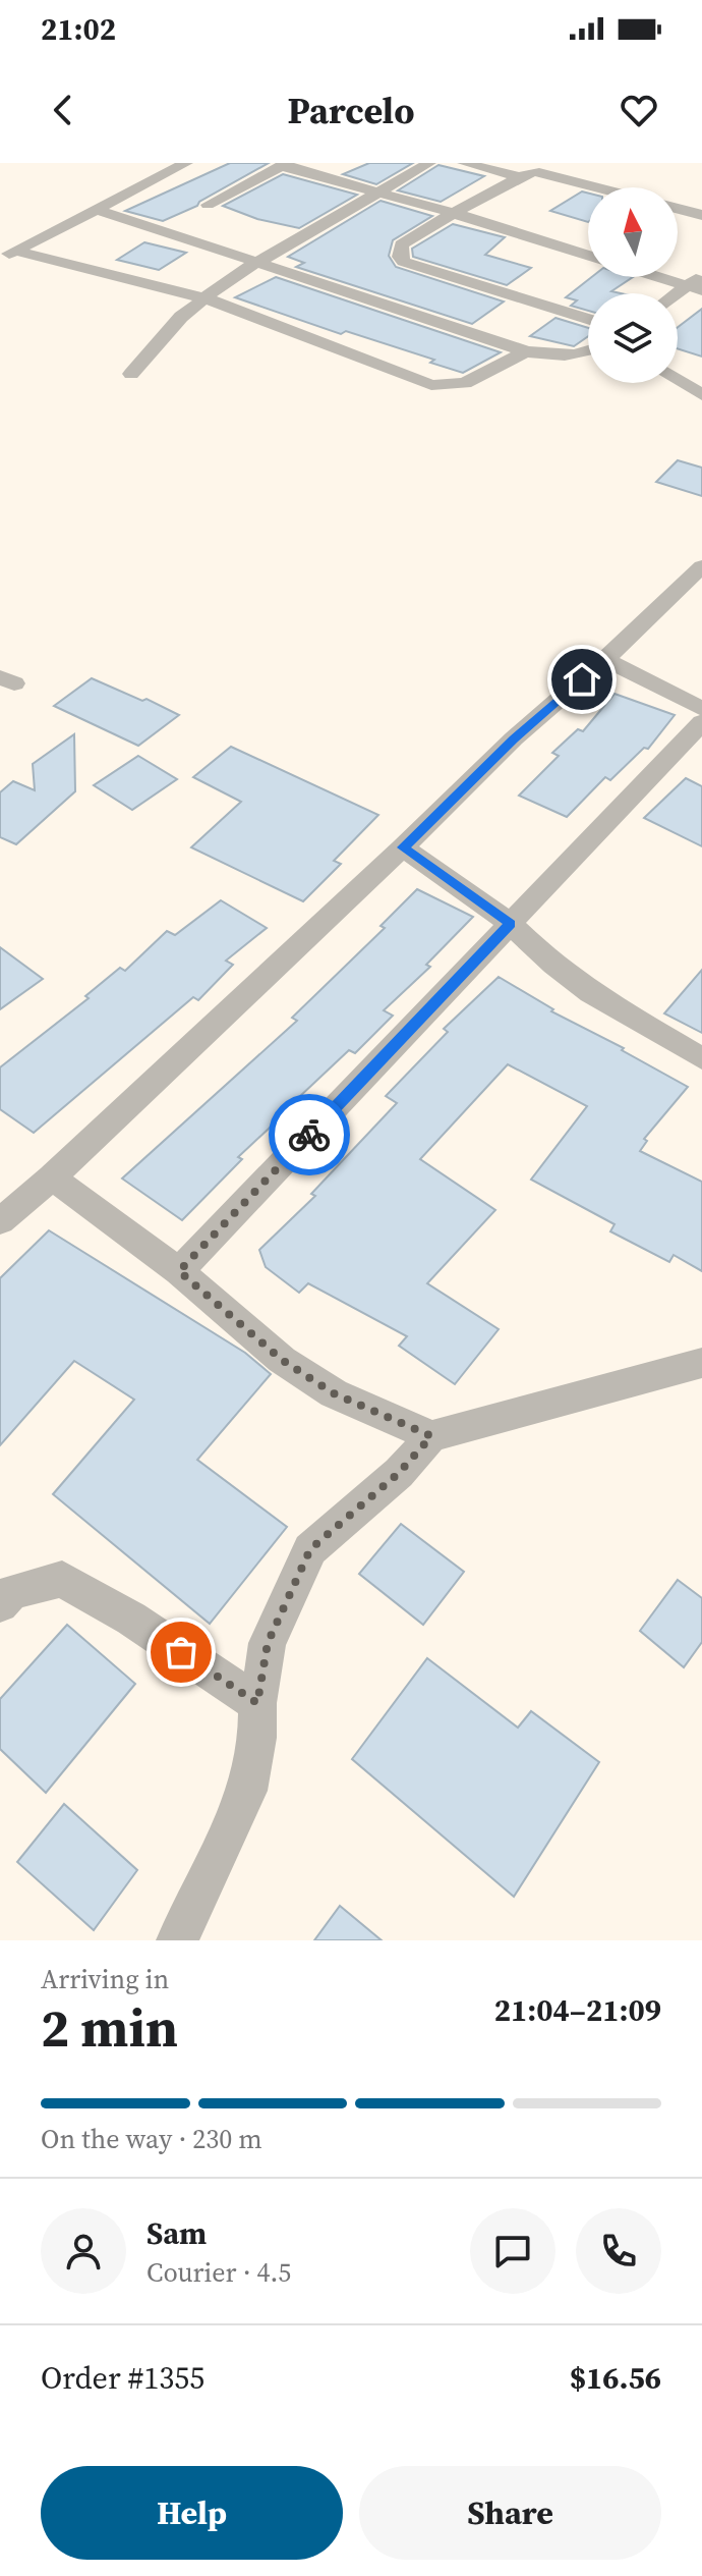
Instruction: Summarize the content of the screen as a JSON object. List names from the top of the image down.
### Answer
{
  "north": "top",
  "page": {
    "status": "21:02",
    "header": "Parcelo",
    "heading": ["2 min", "Arriving in", "21:04–21:09"],
    "panel": [
      "Sam",
      "Courier · 4.5",
      "Order #1355",
      "$16.56"
    ],
    "bar": "On the way · 230 m",
    "buttons": ["Help", "Share"]
  }
}
